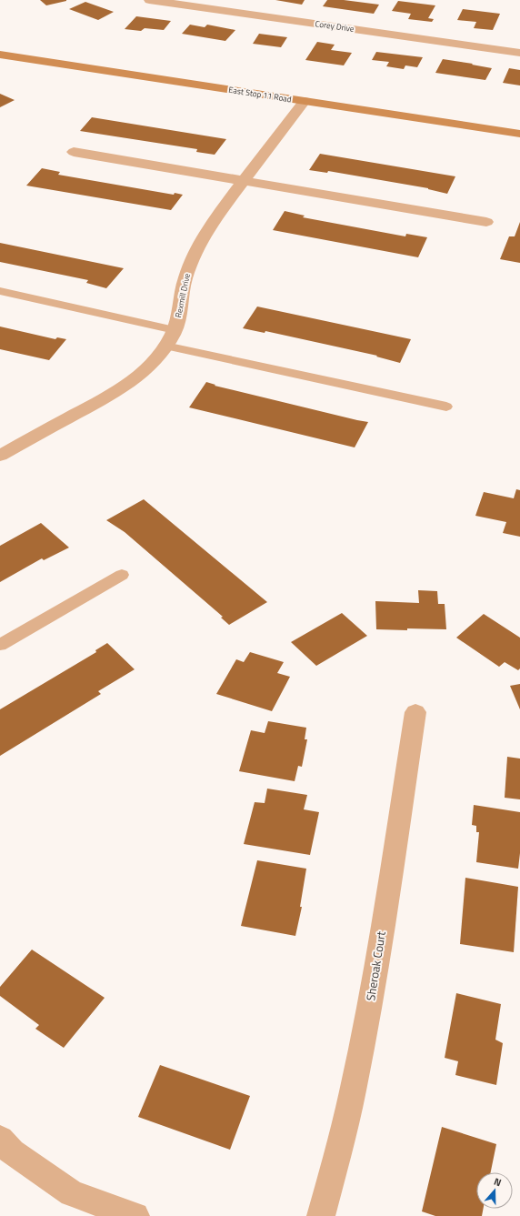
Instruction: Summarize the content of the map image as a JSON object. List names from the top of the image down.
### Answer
{
  "streets": {
    "main road": ["East Stop 11 Road"],
    "street": ["Corey Drive", "Rexmill Drive", "Sheroak Court"]
  },
  "crossings": [
    ["East Stop 11 Road", "Rexmill Drive"]
  ],
  "north": "top"
}
